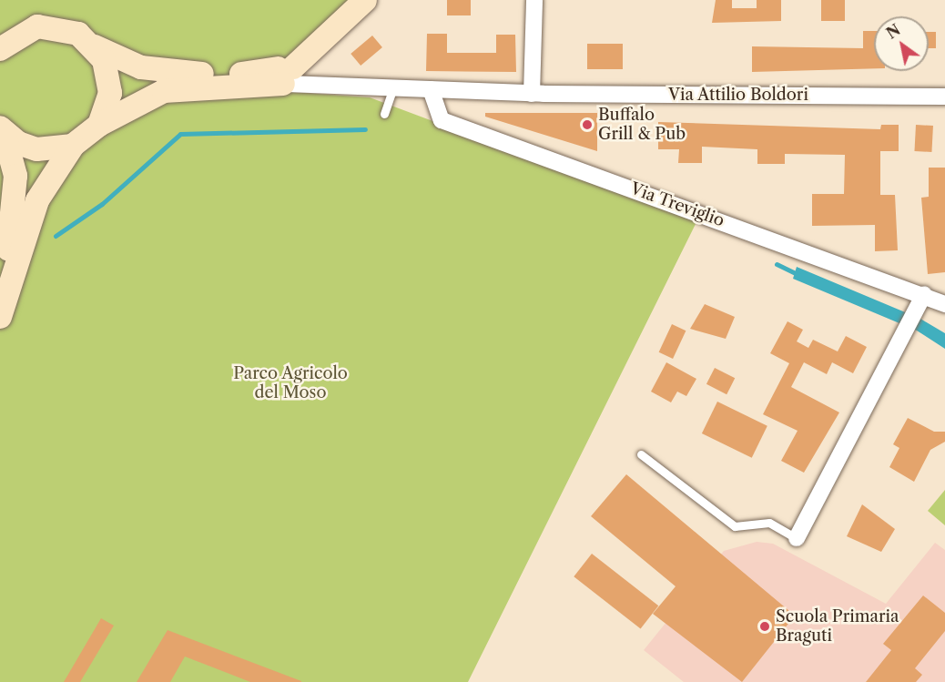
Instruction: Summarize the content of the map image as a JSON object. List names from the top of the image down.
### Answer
{
  "streets": {
    "main road": ["Via Attilio Boldori"],
    "street": ["Via Treviglio"]
  },
  "crossings": [
    ["Via Attilio Boldori", "Via Treviglio"]
  ],
  "parks": ["Parco Agricolo del Moso"],
  "places": ["Buffalo Grill & Pub", "Scuola Primaria Braguti"],
  "north": "top left"
}
